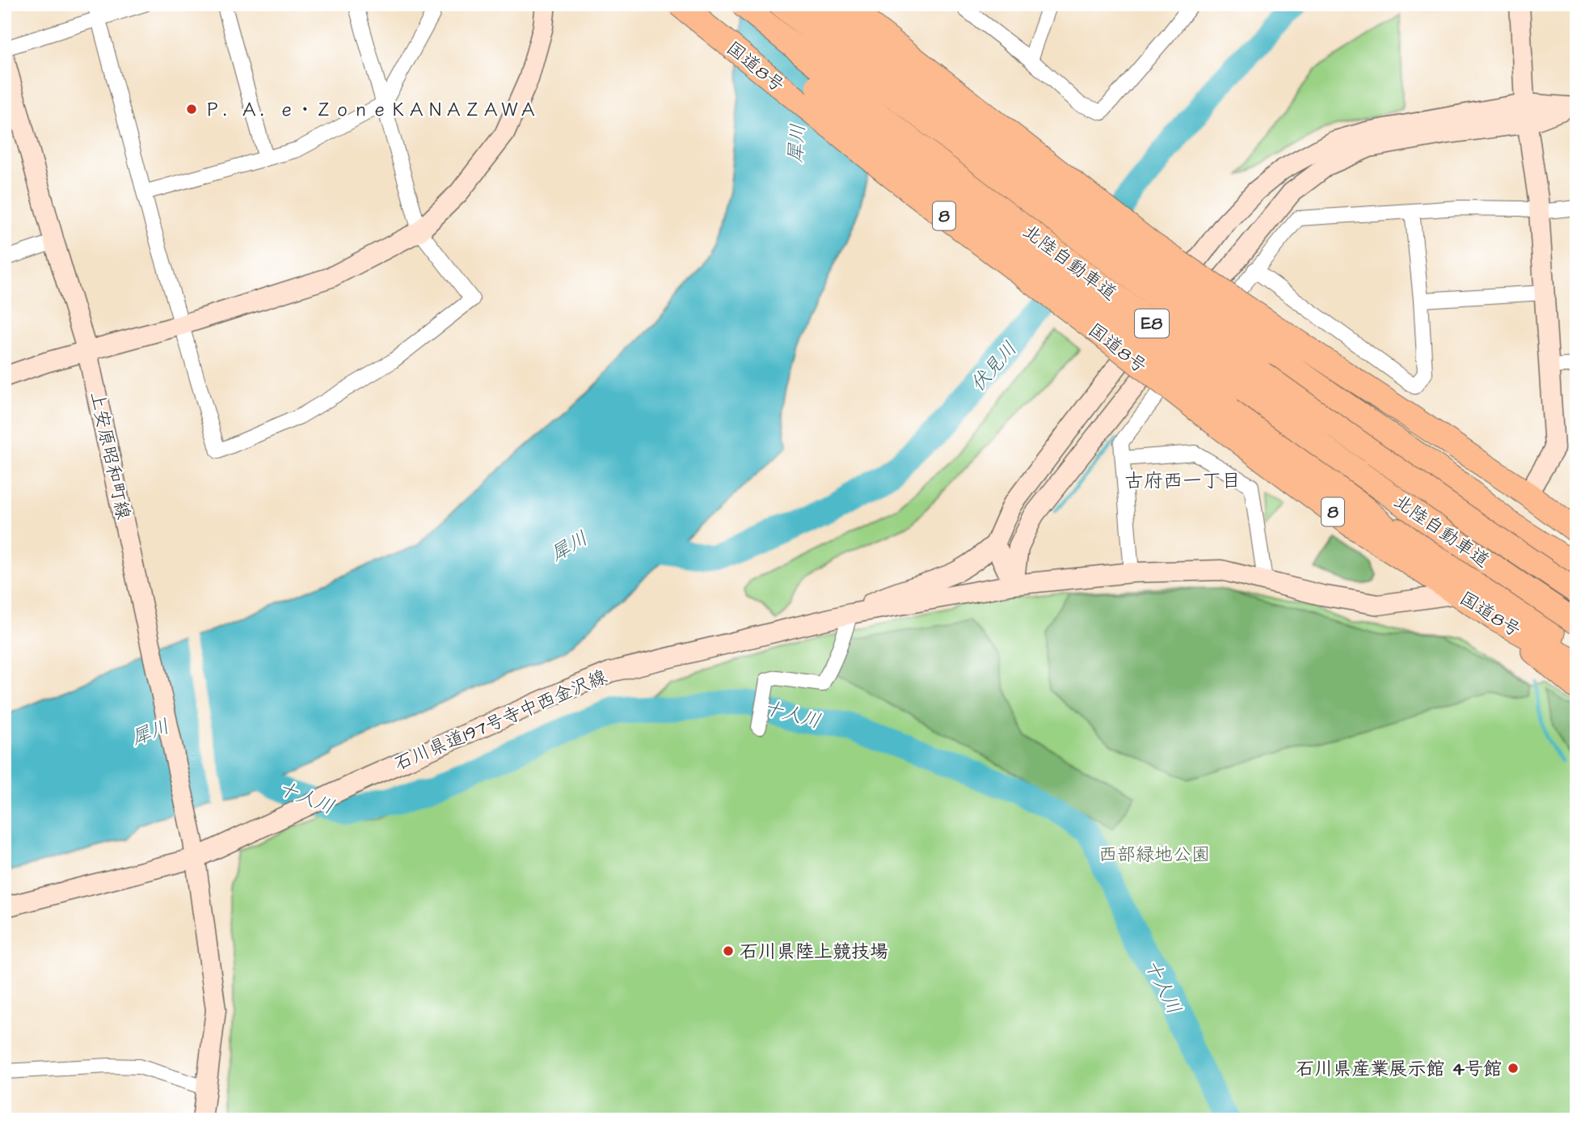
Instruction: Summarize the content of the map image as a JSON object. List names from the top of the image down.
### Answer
{
  "streets": {
    "highway": [
      "国道8号",
      "8",
      "北陸自動車道",
      "E8"
    ],
    "main road": ["上安原昭和町線", "石川県道197号寺中西金沢線"]
  },
  "crossings": [
    ["国道8号", "石川県道197号寺中西金沢線"],
    ["上安原昭和町線", "石川県道197号寺中西金沢線"]
  ],
  "districts": ["古府西一丁目"],
  "water": ["犀川", "伏見川", "十人川"],
  "parks": ["西部緑地公園"],
  "places": ["Ｐ．Ａ．ｅ・ＺｏｎｅＫＡＮＡＺＡＷＡ", "石川県陸上競技場", "石川県産業展示館 4号館"]
}
